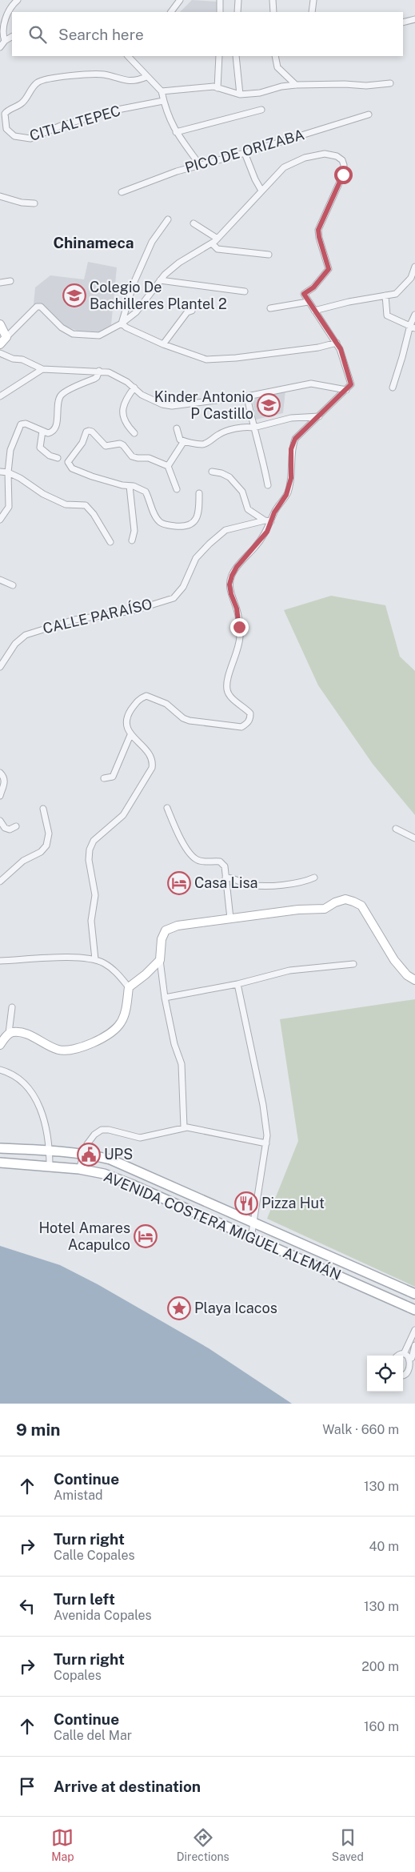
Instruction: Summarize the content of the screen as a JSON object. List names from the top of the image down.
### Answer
{
  "streets": {
    "main road": ["AVENIDA COSTERA MIGUEL ALEMÁN"],
    "street": ["CITLALTEPEC", "PICO DE ORIZABA", "CALLE PARAÍSO"]
  },
  "districts": ["Chinameca"],
  "places": {
    "school or university": ["Colegio De Bachilleres Plantel 2", "Kinder Antonio P Castillo"],
    "hotel": ["Casa Lisa", "Hotel Amares Acapulco"],
    "public building": ["UPS"],
    "restaurant": ["Pizza Hut"],
    "place": ["Playa Icacos"]
  },
  "page": {
    "search": "Search here",
    "heading": ["9 min", "Walk · 660 m"],
    "list": [
      ["Continue", "Amistad", "130 m"],
      ["Turn right", "Calle Copales", "40 m"],
      ["Turn left", "Avenida Copales", "130 m"],
      ["Turn right", "Copales", "200 m"],
      ["Continue", "Calle del Mar", "160 m"],
      "Arrive at destination"
    ],
    "nav": ["Map", "Directions", "Saved"]
  }
}
